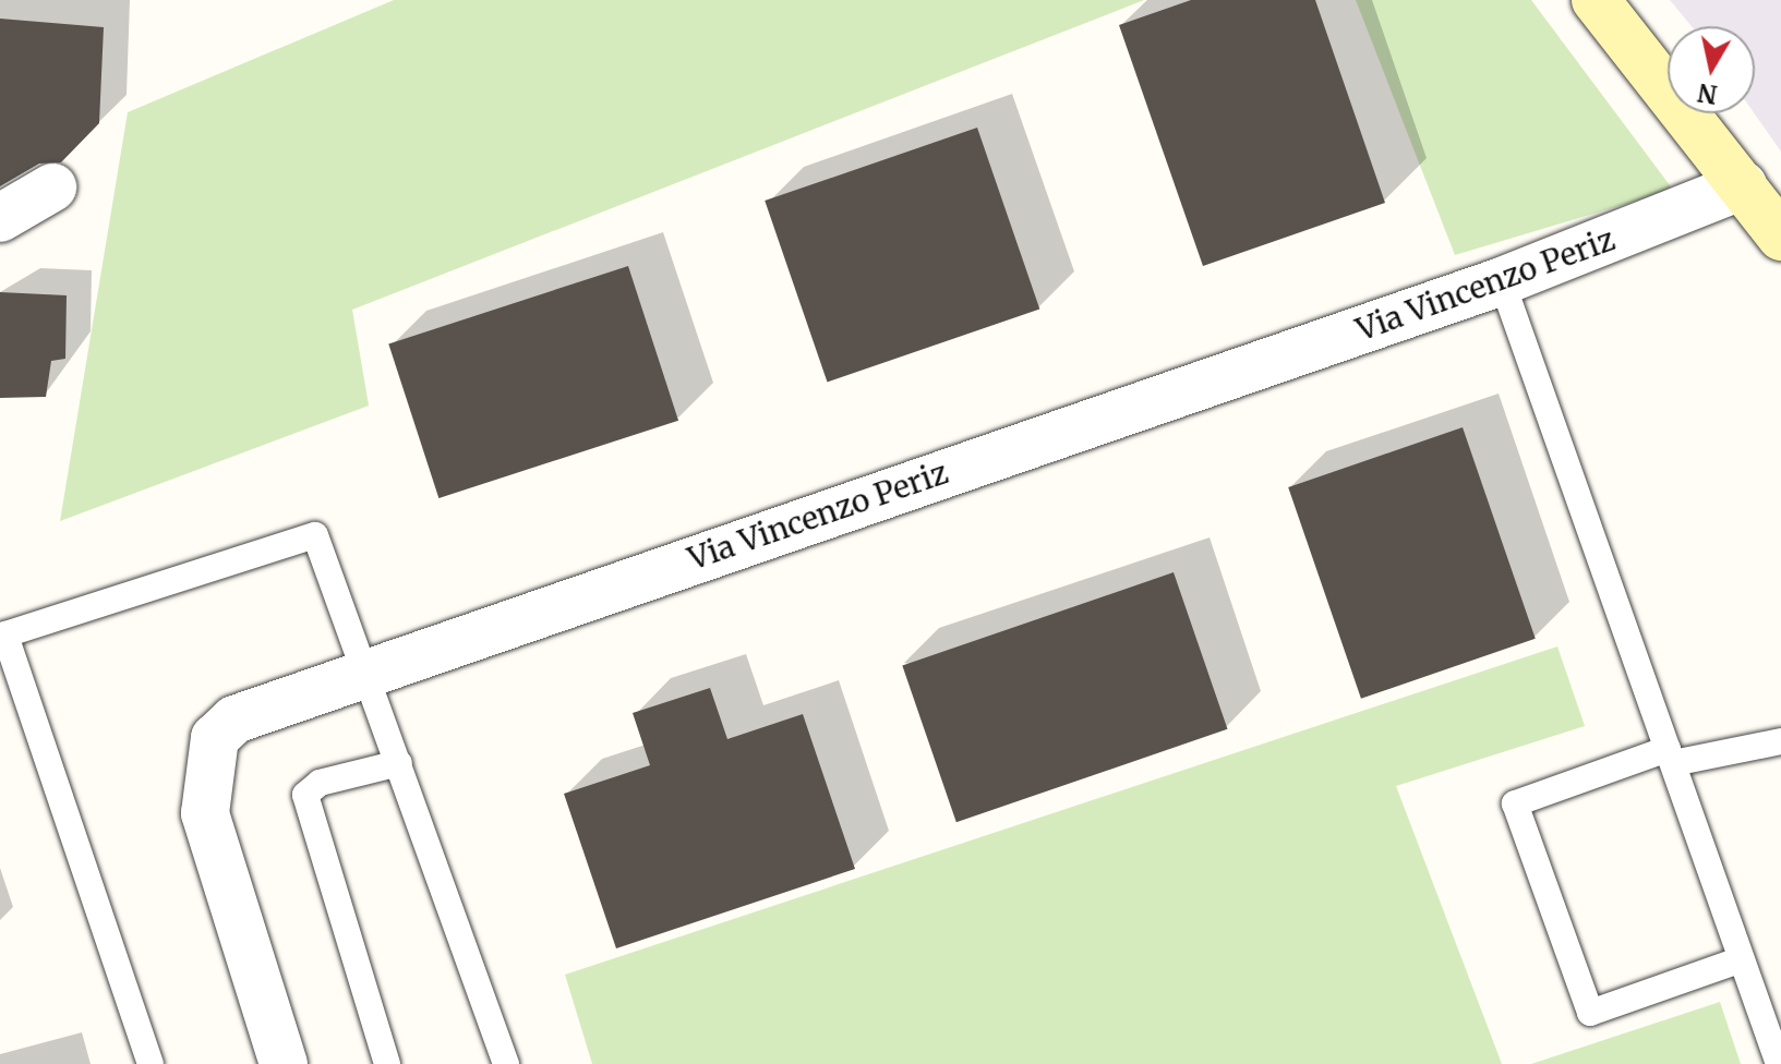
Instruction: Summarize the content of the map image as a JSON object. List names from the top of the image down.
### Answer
{
  "streets": {
    "street": ["Via Vincenzo Periz"]
  },
  "north": "bottom"
}
